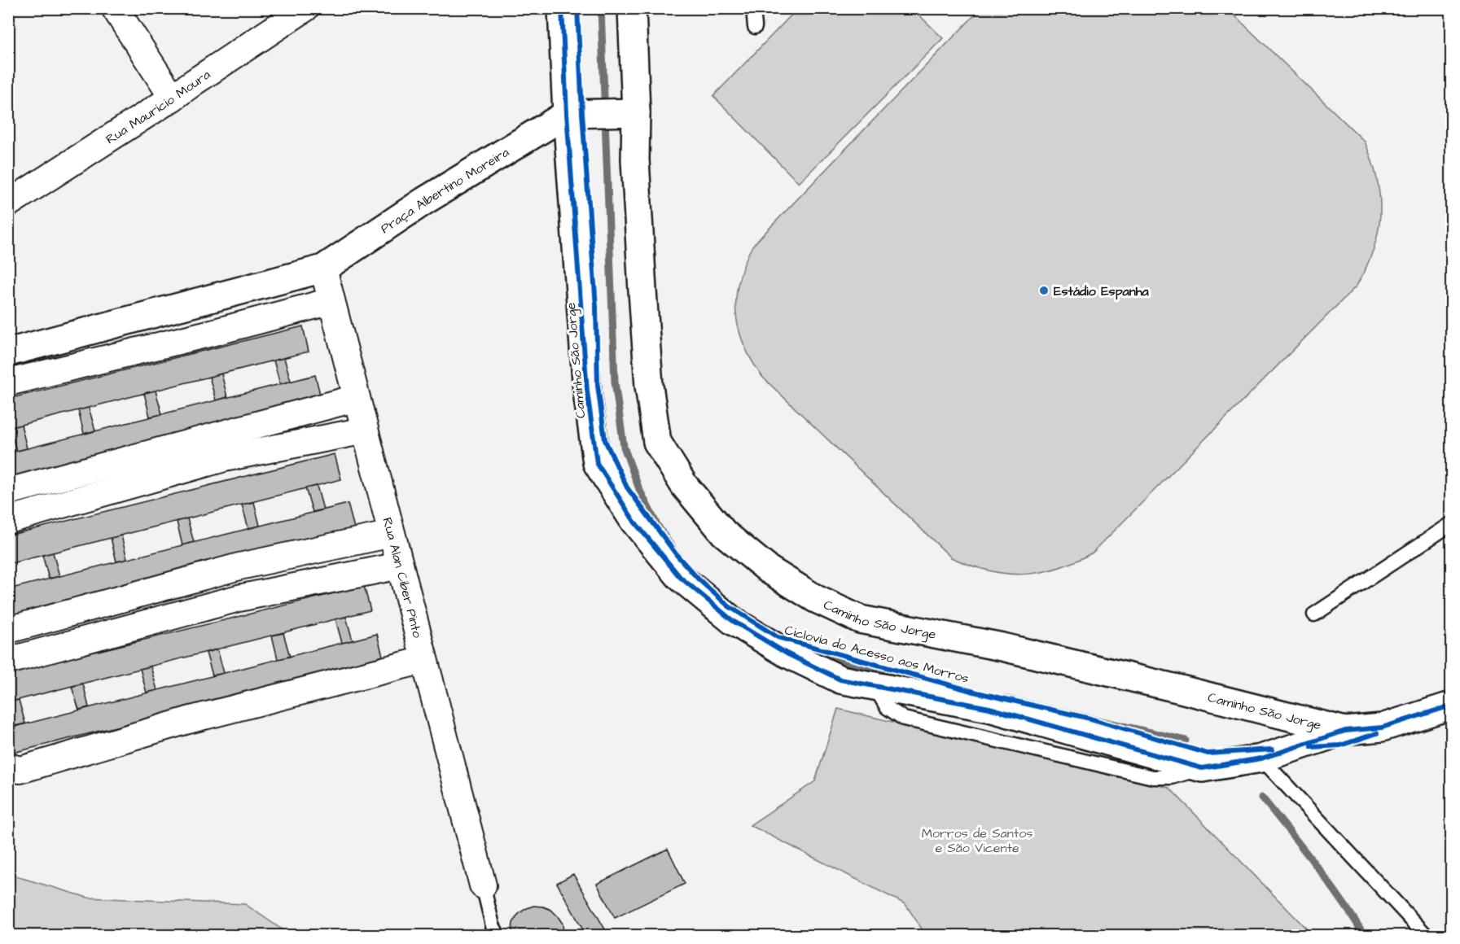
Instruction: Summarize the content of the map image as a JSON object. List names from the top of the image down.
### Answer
{
  "streets": {
    "street": [
      "Rua Maurício Moura",
      "Praça Albertino Moreira",
      "Caminho São Jorge",
      "Rua Alan Ciber Pinto"
    ],
    "cycle path": ["Ciclovia do Acesso aos Morros"]
  },
  "crossings": [
    ["Praça Albertino Moreira", "Caminho São Jorge"],
    ["Praça Albertino Moreira", "Rua Alan Ciber Pinto"]
  ],
  "parks": ["Morros de Santos e São Vicente"],
  "places": ["Estádio Espanha"]
}
